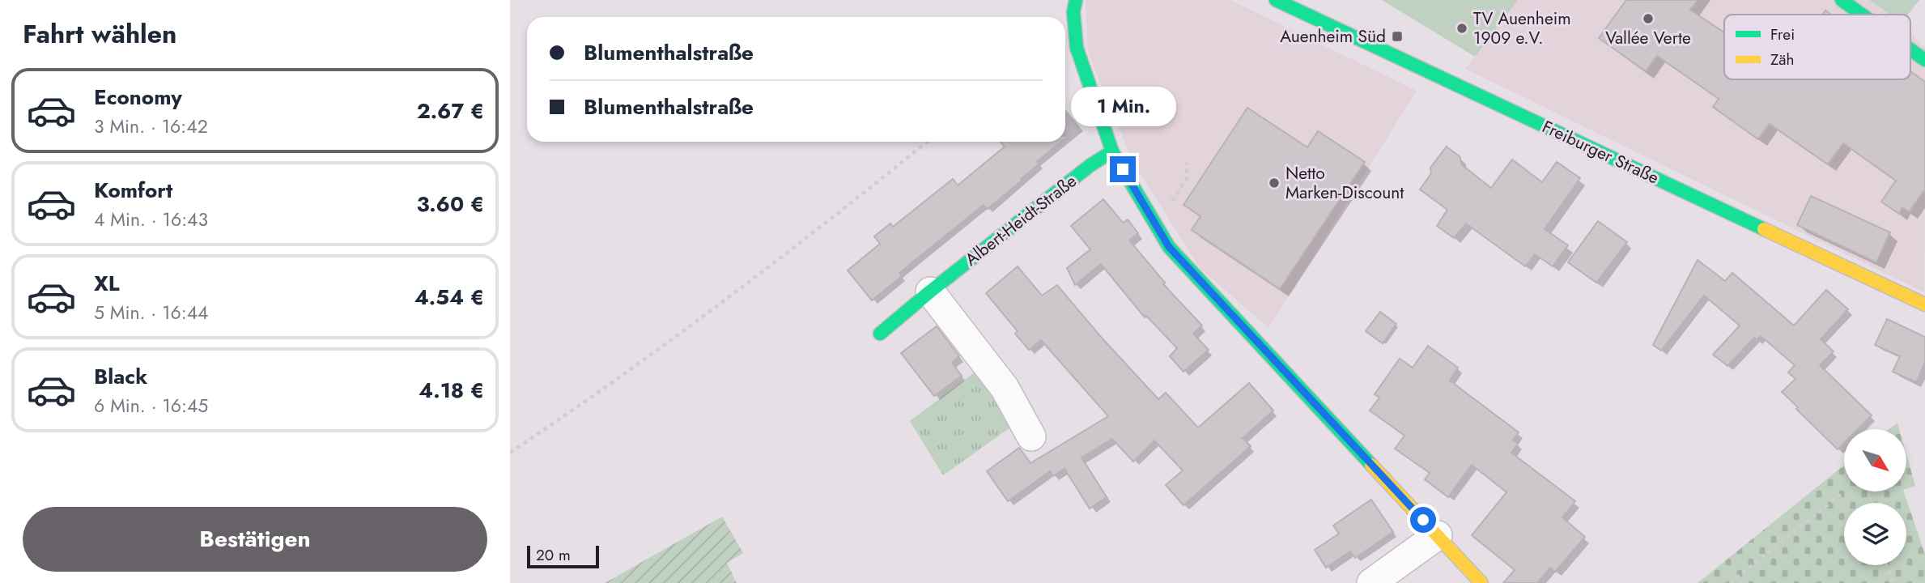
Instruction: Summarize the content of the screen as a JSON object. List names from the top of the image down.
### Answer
{
  "streets": {
    "street": ["Freiburger Straße", "Albert-Heidt-Straße"]
  },
  "places": {
    "other": ["Vallée Verte", "TV Auenheim 1909 e.V.", "Netto Marken-Discount"],
    "transit": ["Auenheim Süd"]
  },
  "legend": ["Frei", "Zäh"],
  "scale_bar": "20 m",
  "north": "bottom right",
  "page": {
    "heading": "Fahrt wählen",
    "banner": ["Blumenthalstraße", "Blumenthalstraße"],
    "list": [
      {
        "name": "Economy",
        "note": "3 Min. · 16:42",
        "value": "2.67 €"
      },
      {
        "name": "Komfort",
        "note": "4 Min. · 16:43",
        "value": "3.60 €"
      },
      {
        "name": "XL",
        "note": "5 Min. · 16:44",
        "value": "4.54 €"
      },
      {
        "name": "Black",
        "note": "6 Min. · 16:45",
        "value": "4.18 €"
      }
    ],
    "bubble": "1 Min.",
    "buttons": "Bestätigen",
    "scale": "20 m"
  }
}
